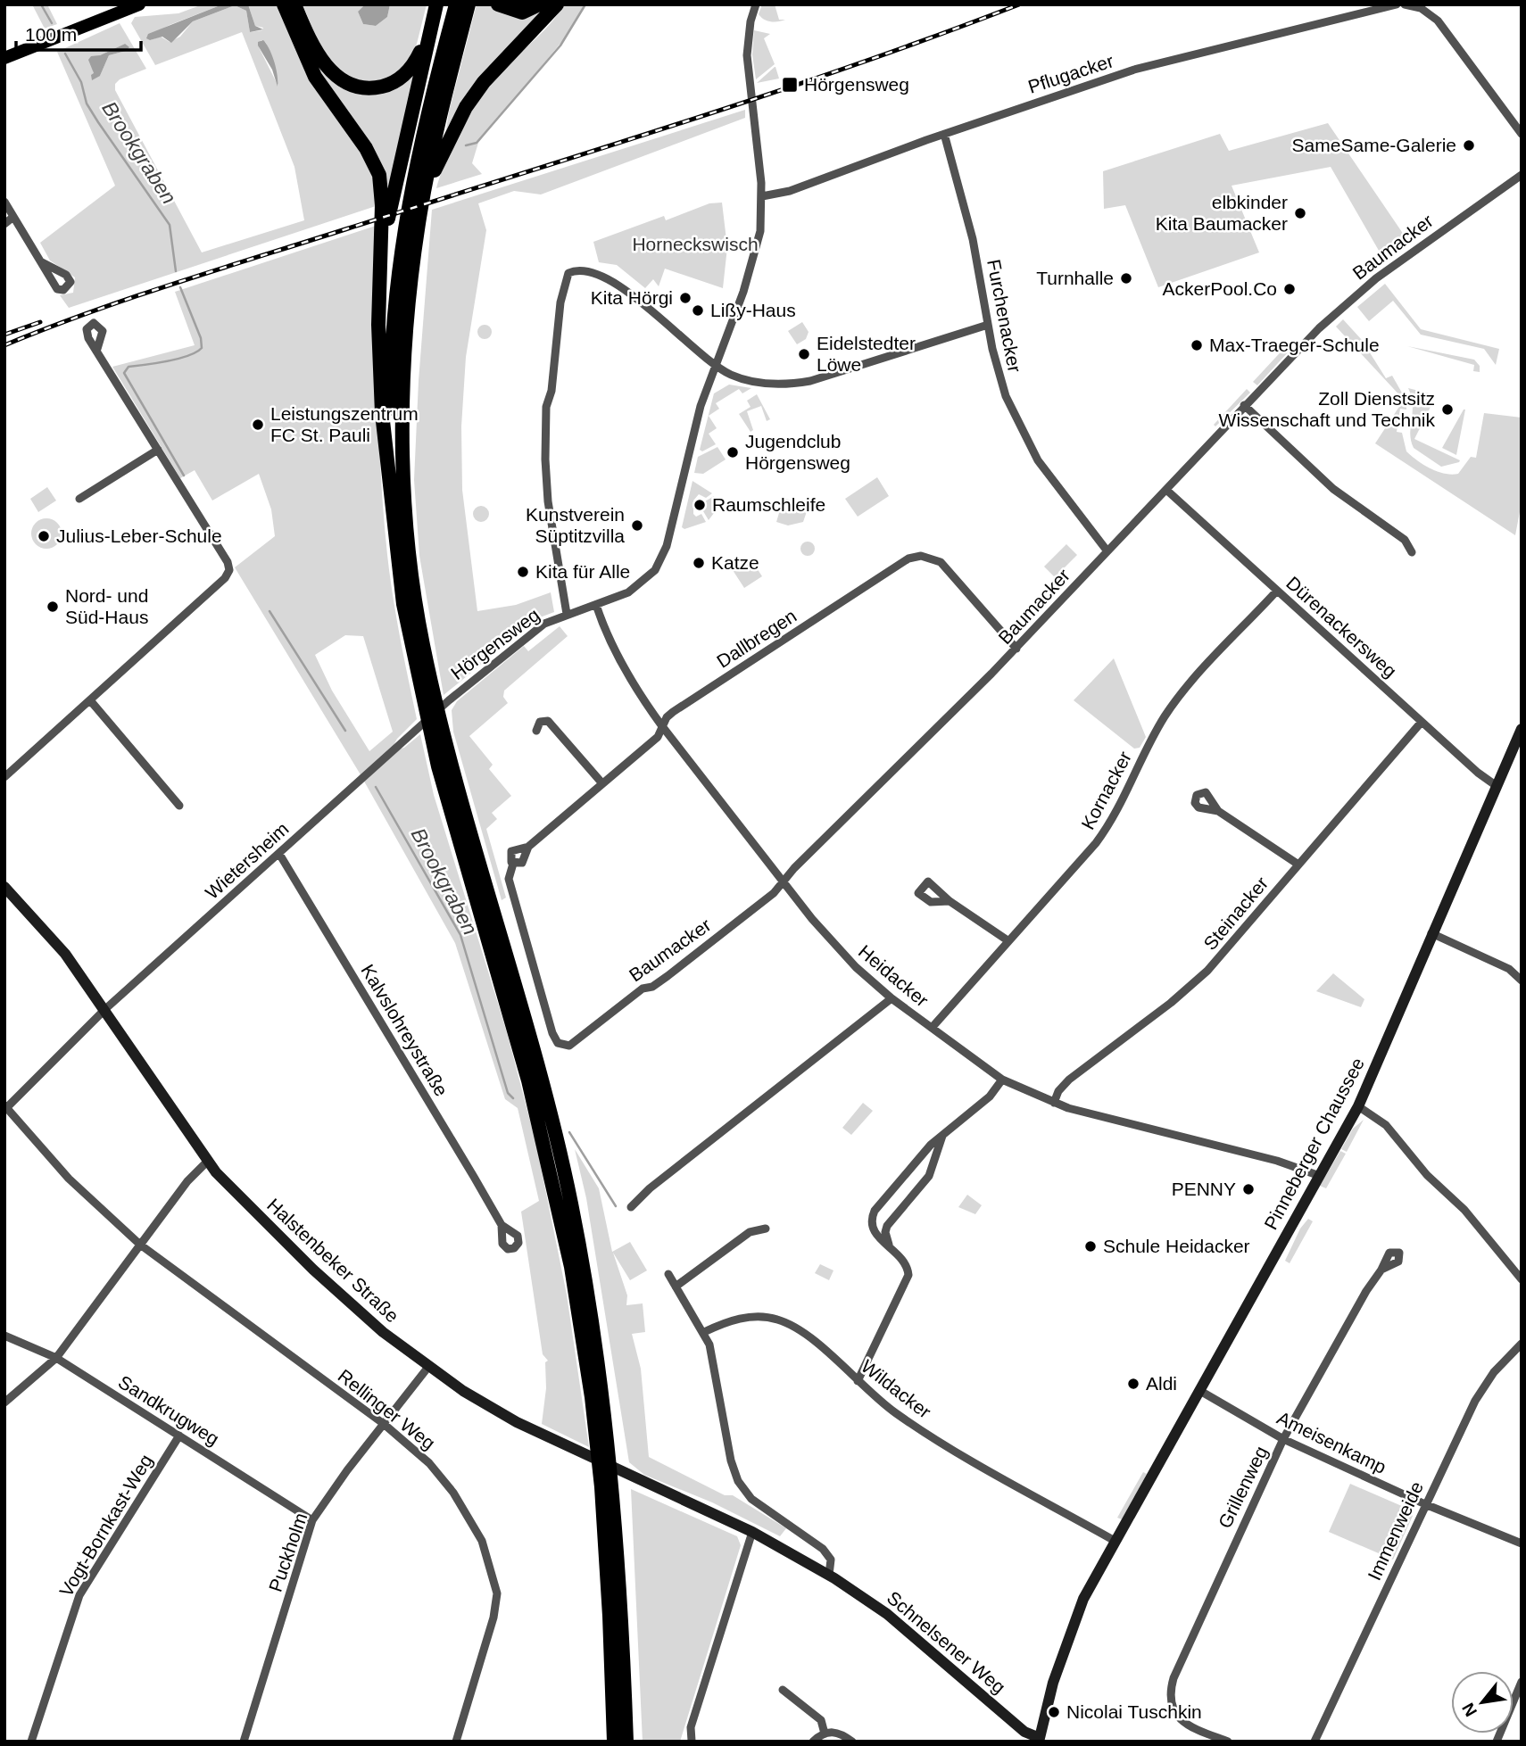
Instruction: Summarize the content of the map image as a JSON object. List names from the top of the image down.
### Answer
{
  "streets": {
    "street": [
      "Pflugacker",
      "Baumacker",
      "Furchenacker",
      "Dürenackersweg",
      "Dallbregen",
      "Hörgensweg",
      "Kornacker",
      "Wietersheim",
      "Steinacker",
      "Heidacker",
      "Kalvslohreystraße",
      "Pinneberger Chaussee",
      "Halstenbeker Straße",
      "Wildacker",
      "Rellinger Weg",
      "Sandkrugweg",
      "Ameisenkamp",
      "Grillenweg",
      "Vogt-Bornkast-Weg",
      "Immenweide",
      "Puckholm",
      "Schnelsener Weg"
    ]
  },
  "crossings": [
    ["Pflugacker", "Furchenacker"],
    ["Pflugacker", "Hörgensweg"],
    ["Baumacker", "Furchenacker"],
    ["Baumacker", "Dürenackersweg"],
    ["Baumacker", "Dallbregen"],
    ["Baumacker", "Heidacker"],
    ["Dürenackersweg", "Kornacker"],
    ["Dürenackersweg", "Steinacker"],
    ["Dürenackersweg", "Pinneberger Chaussee"],
    ["Dallbregen", "Heidacker"],
    ["Hörgensweg", "Wietersheim"],
    ["Hörgensweg", "Heidacker"],
    ["Kornacker", "Heidacker"],
    ["Wietersheim", "Kalvslohreystraße"],
    ["Wietersheim", "Halstenbeker Straße"],
    ["Wietersheim", "Rellinger Weg"],
    ["Steinacker", "Heidacker"],
    ["Heidacker", "Pinneberger Chaussee"],
    ["Pinneberger Chaussee", "Wildacker"],
    ["Pinneberger Chaussee", "Ameisenkamp"],
    ["Pinneberger Chaussee", "Schnelsener Weg"],
    ["Halstenbeker Straße", "Puckholm"],
    ["Halstenbeker Straße", "Schnelsener Weg"],
    ["Rellinger Weg", "Puckholm"],
    ["Sandkrugweg", "Vogt-Bornkast-Weg"],
    ["Sandkrugweg", "Puckholm"],
    ["Ameisenkamp", "Grillenweg"],
    ["Ameisenkamp", "Immenweide"]
  ],
  "water": ["Brookgraben"],
  "parks": ["Horneckswisch"],
  "places": {
    "transit": ["Hörgensweg"],
    "other": [
      "SameSame-Galerie",
      "elbkinder Kita Baumacker",
      "Turnhalle",
      "AckerPool.Co",
      "Kita Hörgi",
      "Lißy-Haus",
      "Max-Traeger-Schule",
      "Eidelstedter Löwe",
      "Zoll Dienstsitz Wissenschaft und Technik",
      "Leistungszentrum FC St. Pauli",
      "Jugendclub Hörgensweg",
      "Raumschleife",
      "Kunstverein Süptitzvilla",
      "Julius-Leber-Schule",
      "Katze",
      "Kita für Alle",
      "Nord- und Süd-Haus",
      "PENNY",
      "Schule Heidacker",
      "Aldi",
      "Nicolai Tuschkin"
    ]
  },
  "scale_bar": "100 m",
  "north": "bottom left"
}
